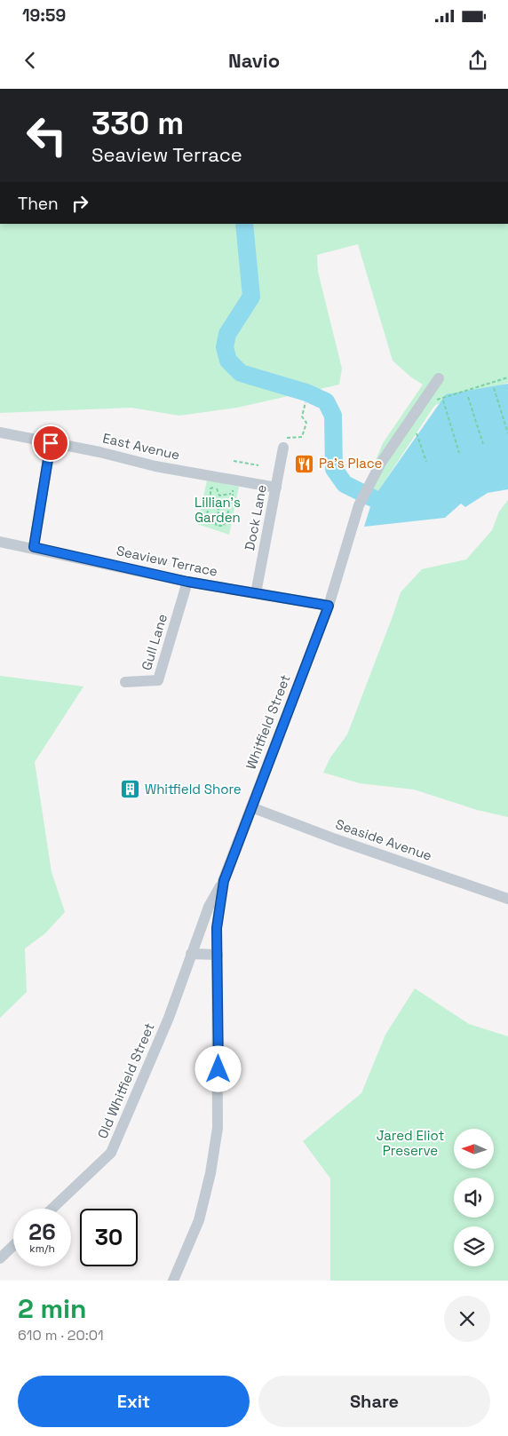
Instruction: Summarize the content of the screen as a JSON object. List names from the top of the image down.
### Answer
{
  "streets": {
    "street": [
      "East Avenue",
      "Dock Lane",
      "Seaview Terrace",
      "Gull Lane",
      "Whitfield Street",
      "Seaside Avenue",
      "Old Whitfield Street"
    ]
  },
  "crossings": [
    ["East Avenue", "Dock Lane"],
    ["Dock Lane", "Seaview Terrace"],
    ["Seaview Terrace", "Gull Lane"],
    ["Seaview Terrace", "Whitfield Street"],
    ["Whitfield Street", "Seaside Avenue"],
    ["Whitfield Street", "Old Whitfield Street"]
  ],
  "parks": ["Lillian's Garden", "Jared Eliot Preserve"],
  "places": {
    "restaurant": ["Pa's Place"],
    "building": ["Whitfield Shore"]
  },
  "north": "left",
  "page": {
    "status": "19:59",
    "header": "Navio",
    "turn": ["330 m", "Seaview Terrace"],
    "then": "Then",
    "speed": "26 km/h",
    "limit": "30",
    "heading": ["2 min", "610 m · 20:01"],
    "buttons": ["Exit", "Share"]
  }
}
